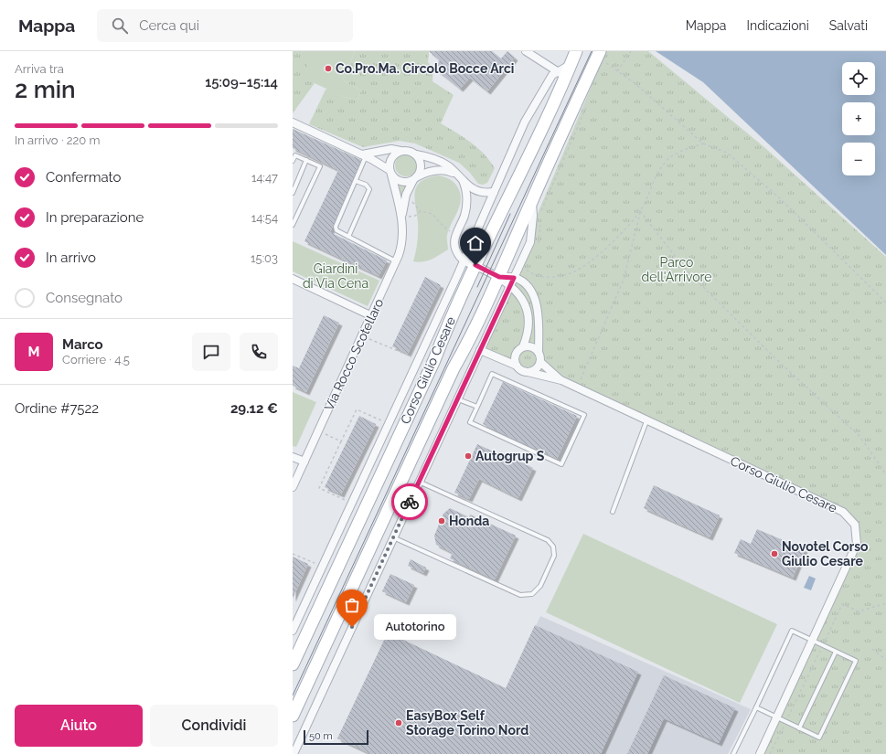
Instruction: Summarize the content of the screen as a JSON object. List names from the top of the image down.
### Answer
{
  "streets": {
    "main road": ["Corso Giulio Cesare"],
    "street": ["Via Rocco Scotellaro"]
  },
  "parks": ["Parco dell'Arrivore", "Giardini di Via Cena"],
  "places": [
    "Co.Pro.Ma. Circolo Bocce Arci",
    "Autogrup S",
    "Honda",
    "Novotel Corso Giulio Cesare",
    "Autotorino",
    "EasyBox Self Storage Torino Nord"
  ],
  "scale_bar": "50 m",
  "page": {
    "header": "Mappa",
    "search": "Cerca qui",
    "nav": ["Mappa", "Indicazioni", "Salvati"],
    "heading": ["2 min", "Arriva tra", "15:09–15:14"],
    "panel": [
      "Marco",
      "Corriere · 4.5",
      "Ordine #7522",
      "29.12 €"
    ],
    "map_buttons": ["+", "−"],
    "bar": "In arrivo · 220 m",
    "list": [
      ["Confermato", "14:47"],
      ["In preparazione", "14:54"],
      ["In arrivo", "15:03"],
      "Consegnato"
    ],
    "round": "M",
    "bubble": "Autotorino",
    "buttons": ["Aiuto", "Condividi"],
    "scale": "50 m"
  }
}
